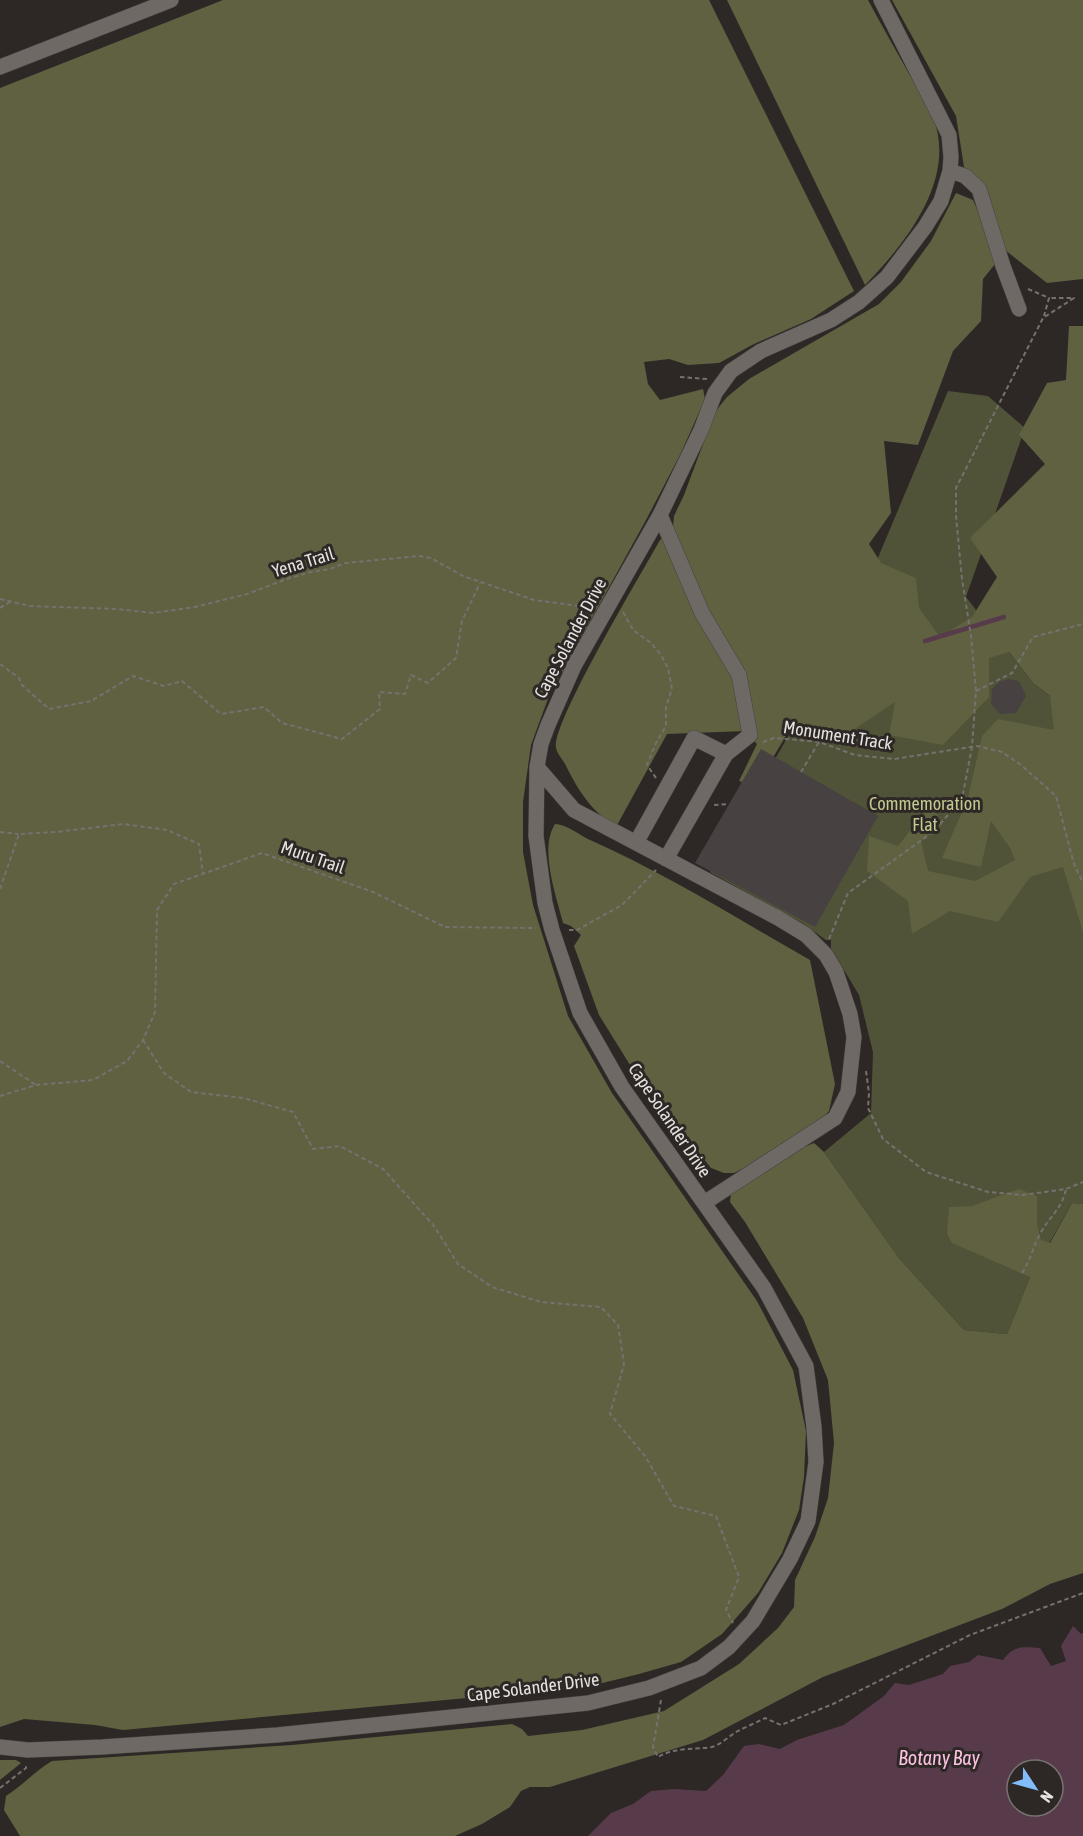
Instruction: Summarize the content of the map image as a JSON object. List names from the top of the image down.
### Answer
{
  "streets": {
    "street": ["Cape Solander Drive"],
    "path": ["Yena Trail", "Monument Track", "Muru Trail"]
  },
  "crossings": [
    ["Cape Solander Drive", "Muru Trail"]
  ],
  "water": ["Botany Bay"],
  "parks": ["Commemoration Flat"],
  "north": "bottom right"
}
